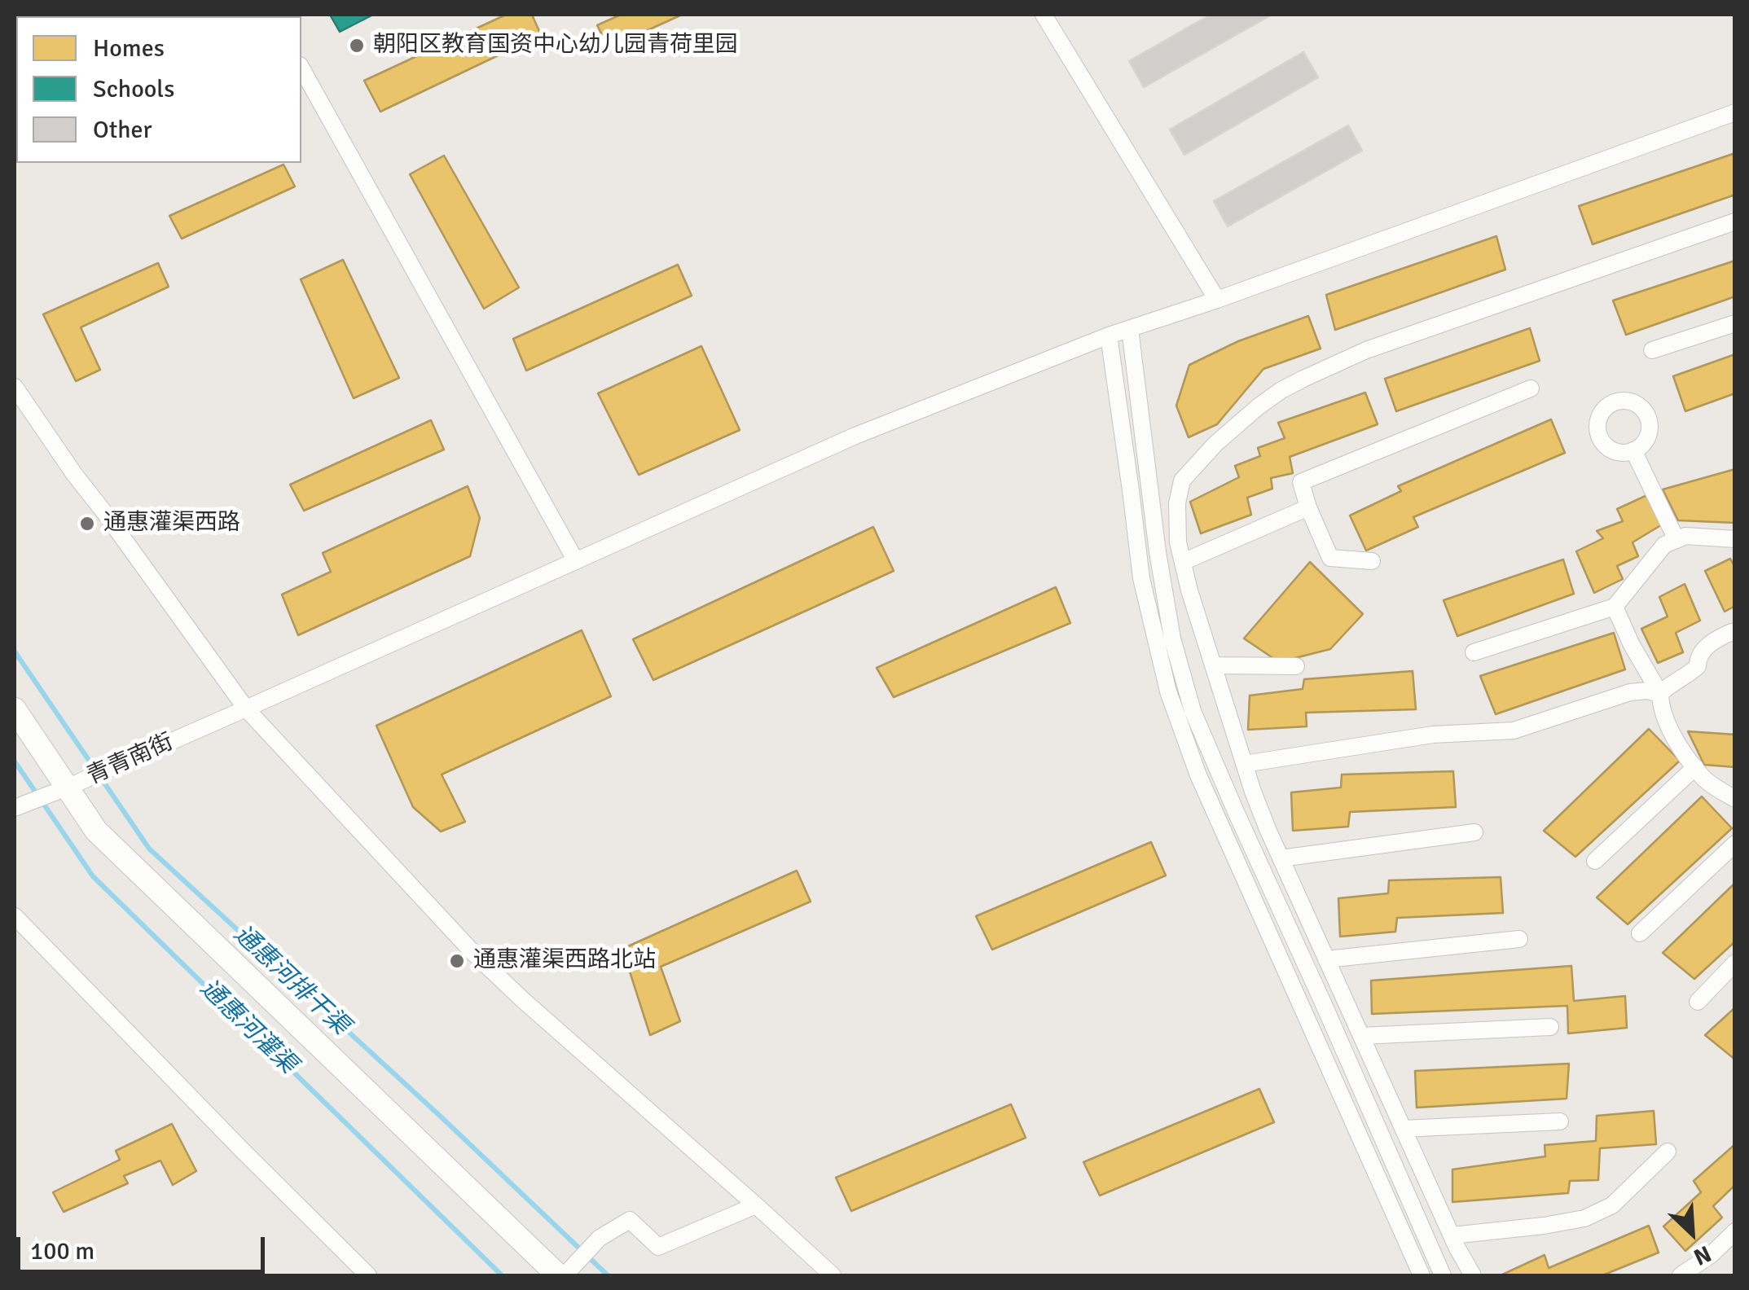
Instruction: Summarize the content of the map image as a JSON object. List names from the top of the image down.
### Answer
{
  "streets": {
    "street": ["青青南街"]
  },
  "water": ["通惠河排干渠", "通惠河灌渠"],
  "places": ["朝阳区教育国资中心幼儿园青荷里园", "通惠灌渠西路", "通惠灌渠西路北站"],
  "legend": ["Homes", "Schools", "Other"],
  "scale_bar": "100 m",
  "north": "bottom right"
}
